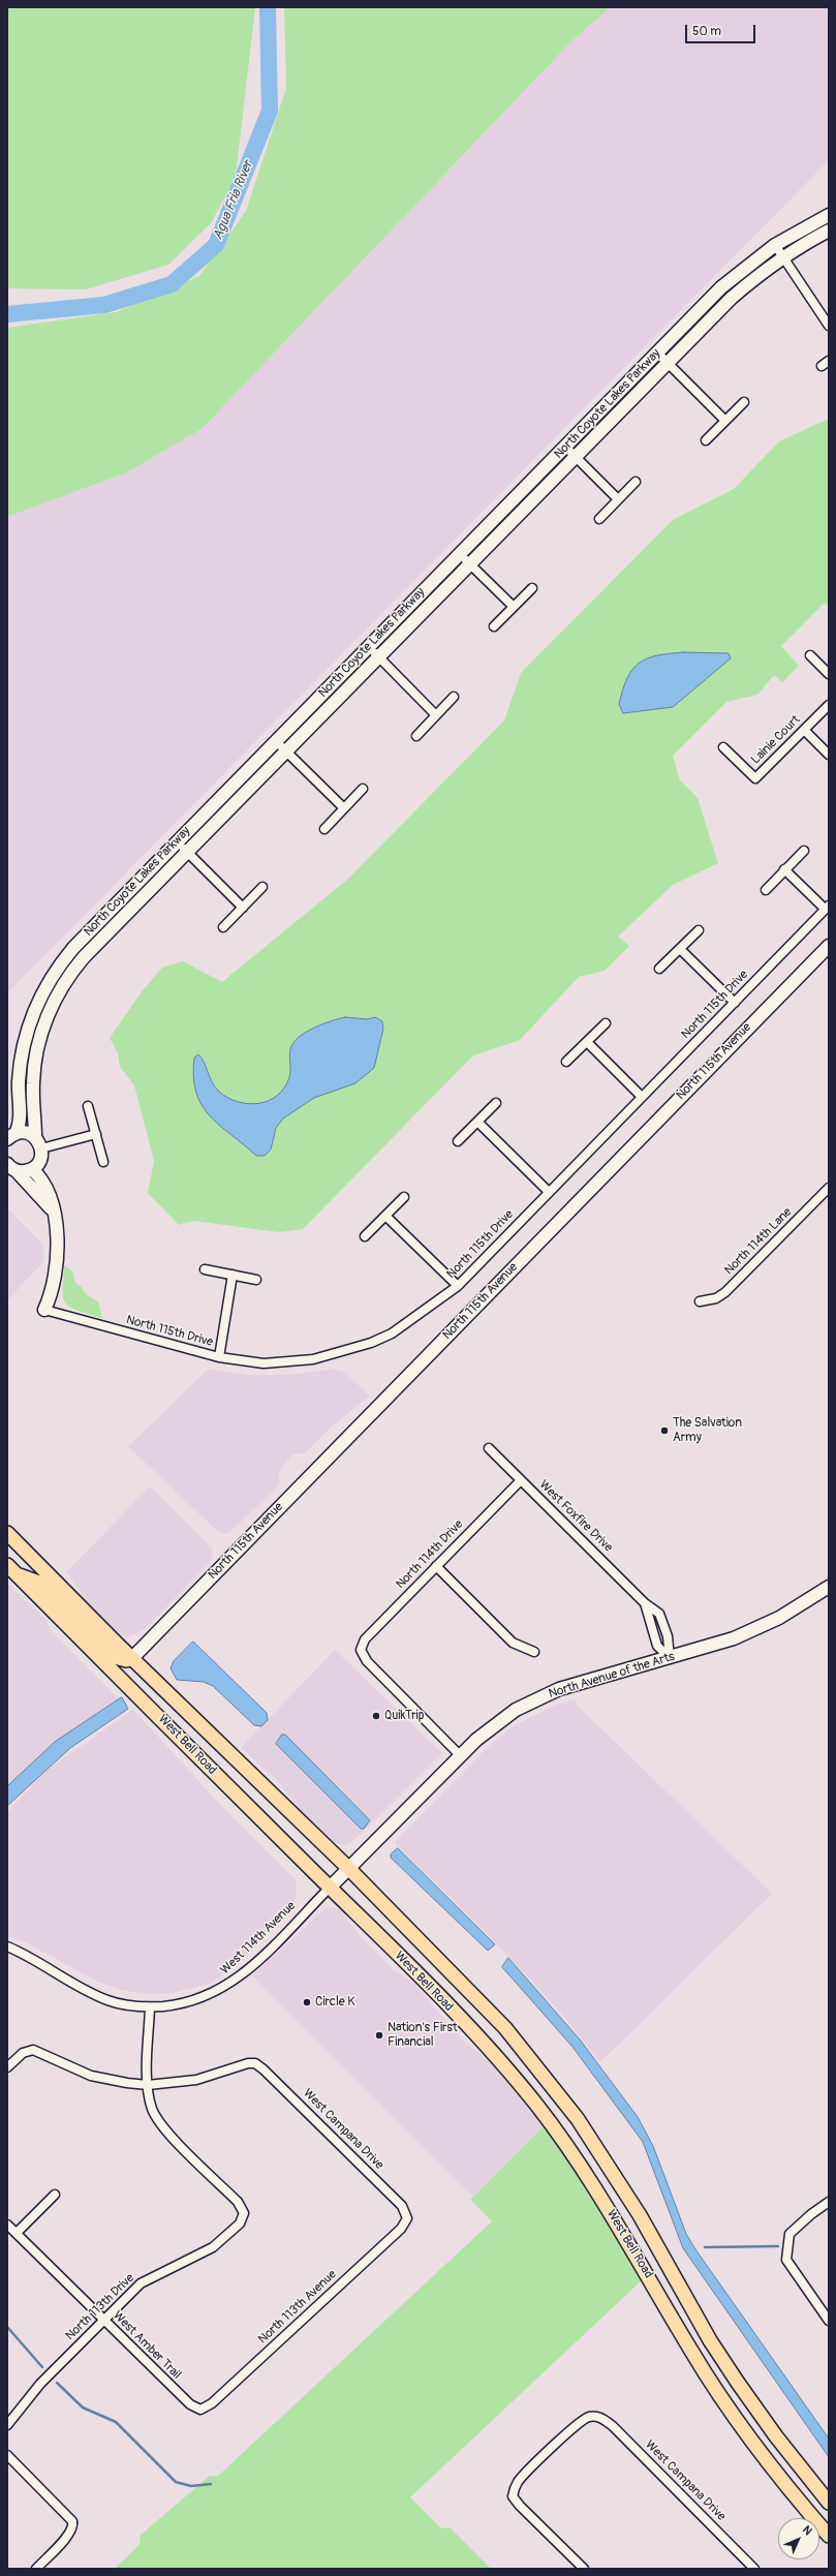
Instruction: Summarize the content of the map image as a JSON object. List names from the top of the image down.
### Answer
{
  "streets": {
    "main road": ["West Bell Road"],
    "street": [
      "North Coyote Lakes Parkway",
      "Lainie Court",
      "North 115th Drive",
      "North 115th Avenue",
      "North 114th Lane",
      "West Foxfire Drive",
      "North 114th Drive",
      "North Avenue of the Arts",
      "West 114th Avenue",
      "West Campana Drive",
      "North 113th Drive",
      "North 113th Avenue",
      "West Amber Trail"
    ]
  },
  "crossings": [
    ["North 115th Avenue", "West Bell Road"],
    ["West Foxfire Drive", "North 114th Drive"],
    ["West Foxfire Drive", "North Avenue of the Arts"],
    ["North 114th Drive", "North Avenue of the Arts"],
    ["North Avenue of the Arts", "West Bell Road"],
    ["North Avenue of the Arts", "West 114th Avenue"],
    ["West Bell Road", "West 114th Avenue"],
    ["West Campana Drive", "North 113th Drive"],
    ["West Campana Drive", "North 113th Avenue"],
    ["North 113th Drive", "West Amber Trail"],
    ["North 113th Avenue", "West Amber Trail"]
  ],
  "water": ["Agua Fria River"],
  "places": [
    "The Salvation Army",
    "QuikTrip",
    "Circle K",
    "Nation's First Financial"
  ],
  "scale_bar": "50 m",
  "north": "top right"
}
